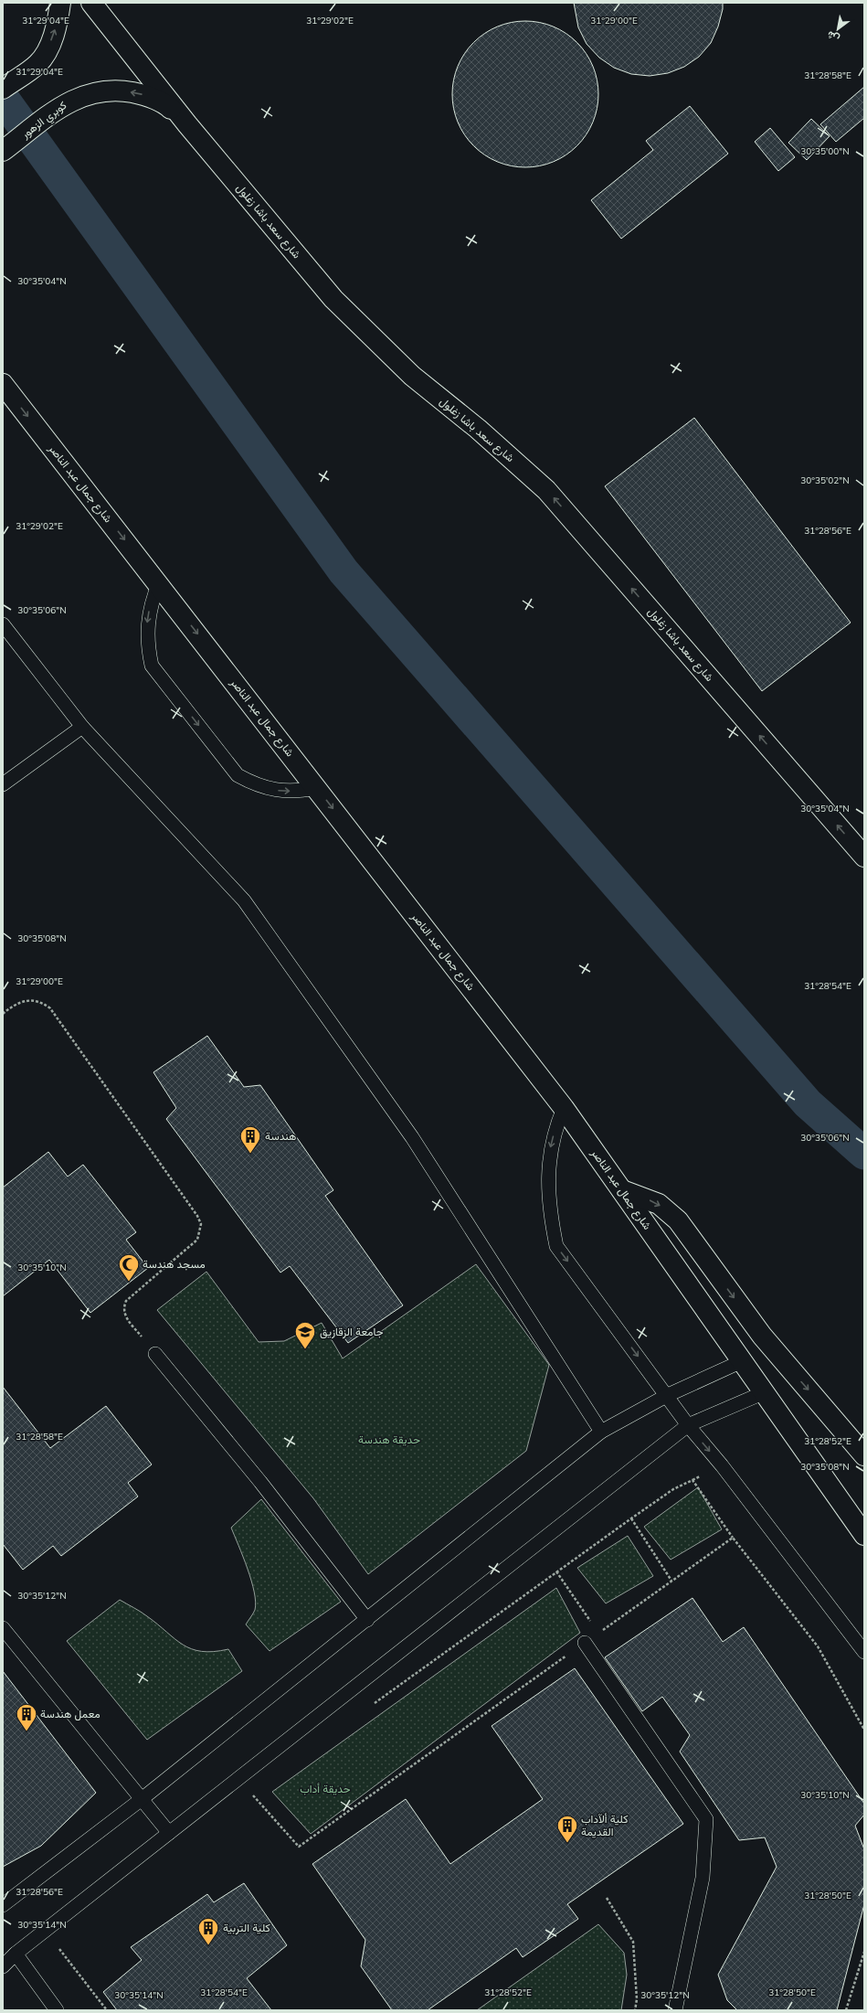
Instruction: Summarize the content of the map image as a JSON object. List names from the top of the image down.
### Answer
{
  "streets": {
    "highway": ["كوبري الزهور", "شارع سعد باشا زغلول", "شارع جمال عبد الناصر"]
  },
  "crossings": [
    ["كوبري الزهور", "شارع سعد باشا زغلول"]
  ],
  "one_way": ["كوبري الزهور", "شارع سعد باشا زغلول", "شارع جمال عبد الناصر"],
  "parks": ["حديقة هندسة", "حديقة أداب"],
  "places": {
    "building": [
      "هندسة",
      "معمل هندسة",
      "كلية ألآداب القديمة",
      "كلية التربية"
    ],
    "mosque": ["مسجد هندسة"],
    "school or university": ["جامعة الزقازيق"]
  },
  "north": "bottom left",
  "coordinates": [
    "31°29'04\"E",
    "31°29'02\"E",
    "31°29'00\"E",
    "31°28'58\"E",
    "30°35'00\"N",
    "30°35'04\"N",
    "30°35'02\"N",
    "31°28'56\"E",
    "30°35'06\"N",
    "30°35'08\"N",
    "31°28'54\"E",
    "30°35'10\"N",
    "31°28'52\"E",
    "30°35'12\"N",
    "31°28'50\"E",
    "30°35'14\"N"
  ]
}
